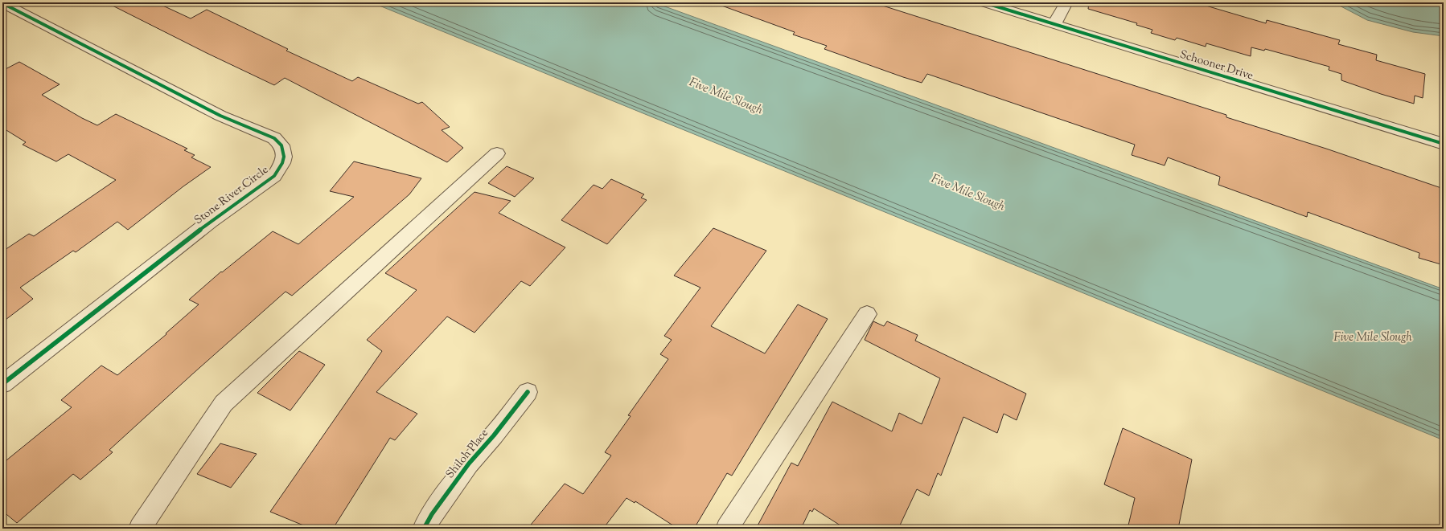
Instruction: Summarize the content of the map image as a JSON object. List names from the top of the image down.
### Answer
{
  "streets": {
    "street": ["Schooner Drive", "Stone River Circle", "Shiloh Place"]
  },
  "water": ["Five Mile Slough"]
}
